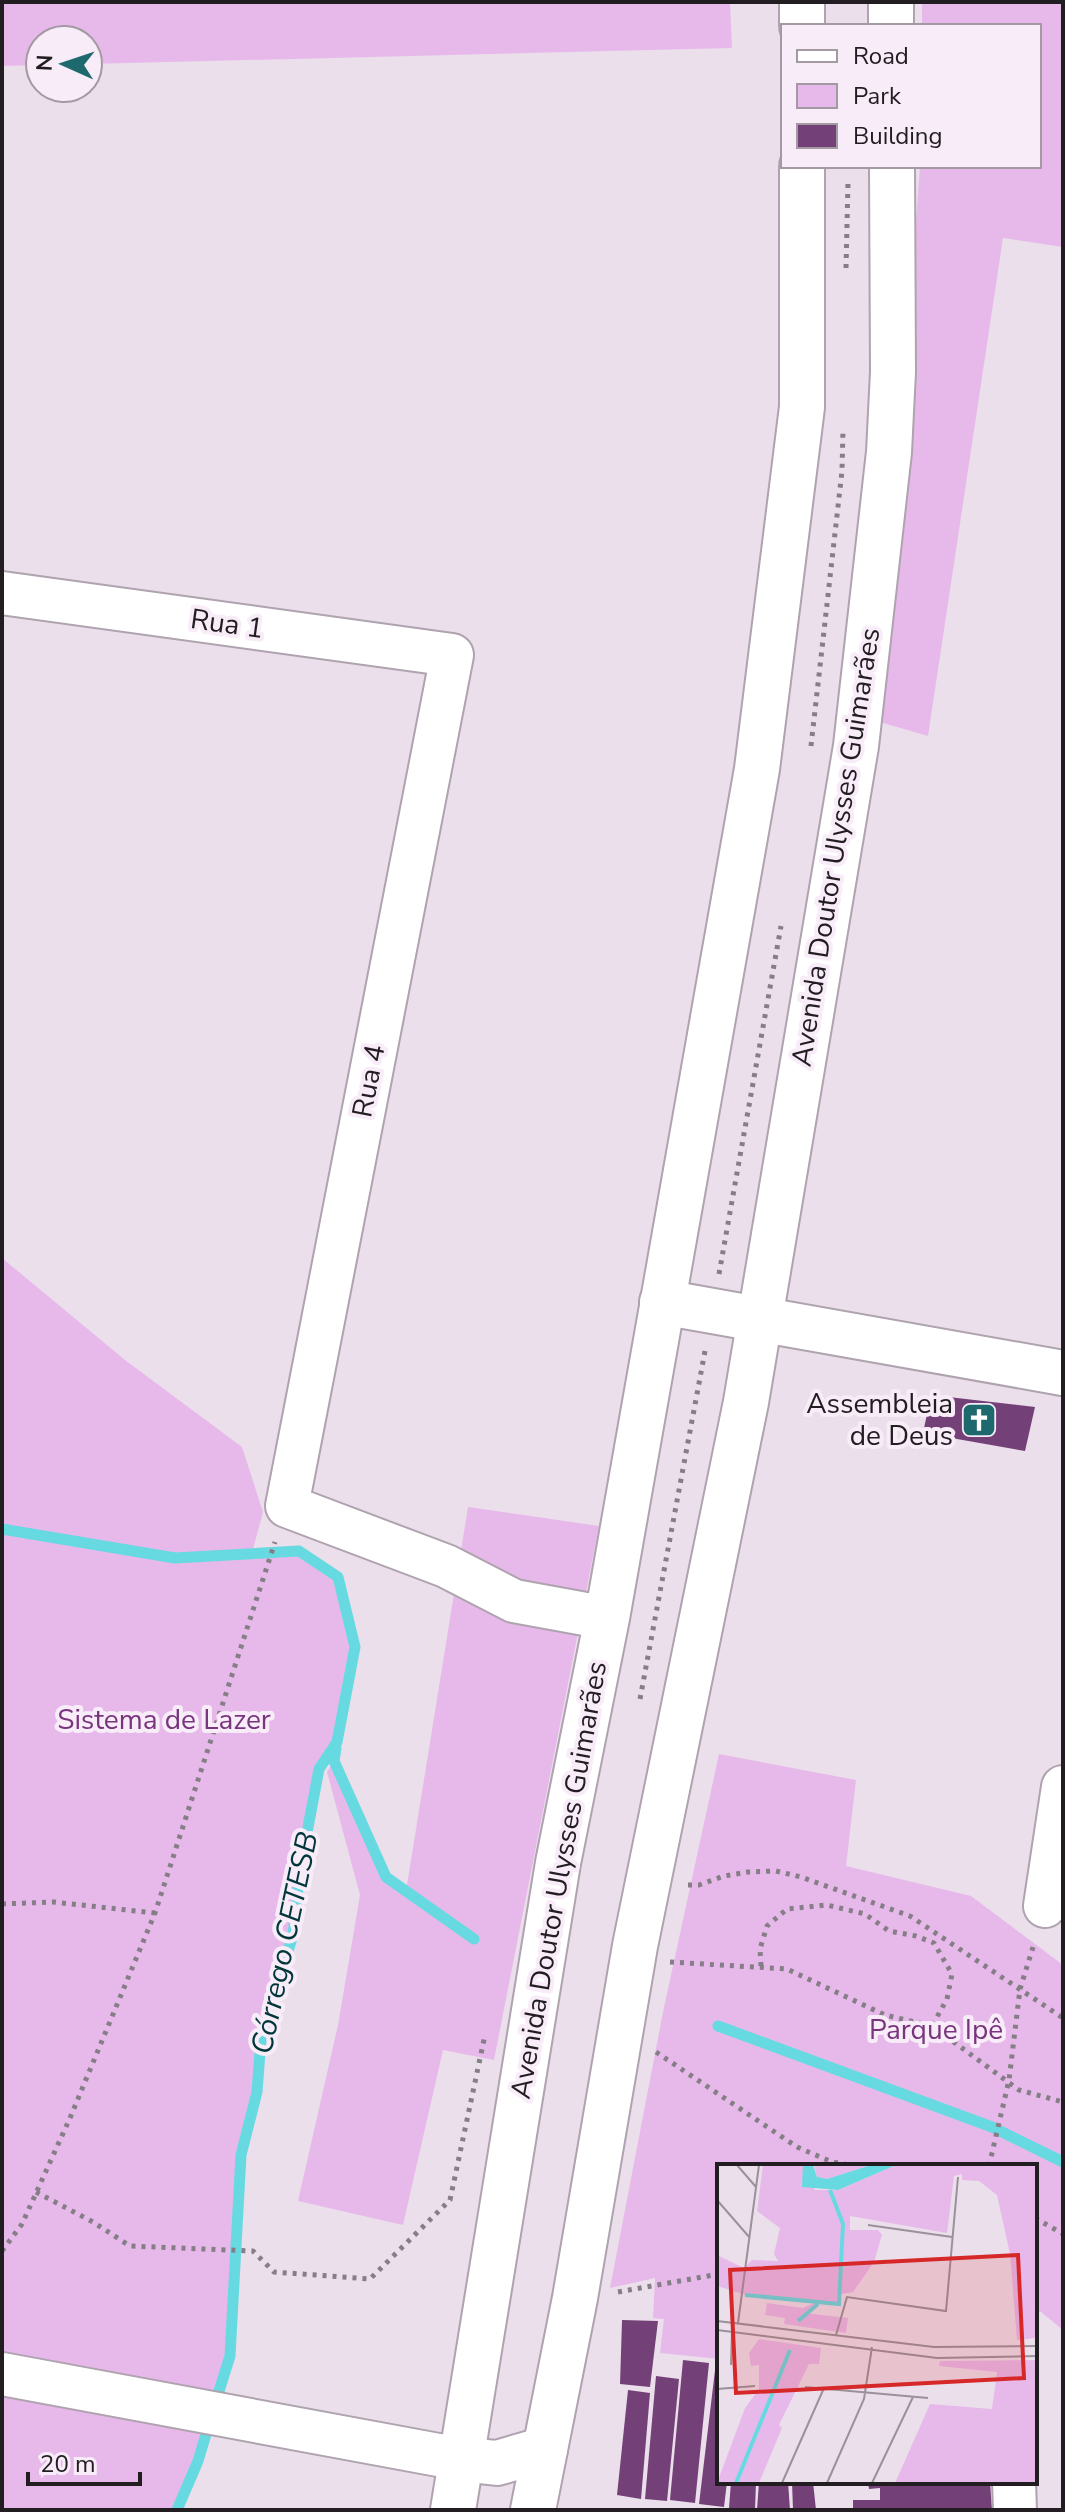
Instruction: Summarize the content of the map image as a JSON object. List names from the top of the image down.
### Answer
{
  "streets": {
    "main road": ["Avenida Doutor Ulysses Guimarães"],
    "street": ["Rua 1", "Rua 4"]
  },
  "crossings": [
    ["Rua 1", "Rua 4"]
  ],
  "water": ["Córrego CETESB"],
  "parks": ["Sistema de Lazer", "Parque Ipê"],
  "places": {
    "church": ["Assembleia de Deus"]
  },
  "legend": ["Road", "Park", "Building"],
  "scale_bar": "20 m",
  "north": "left"
}
